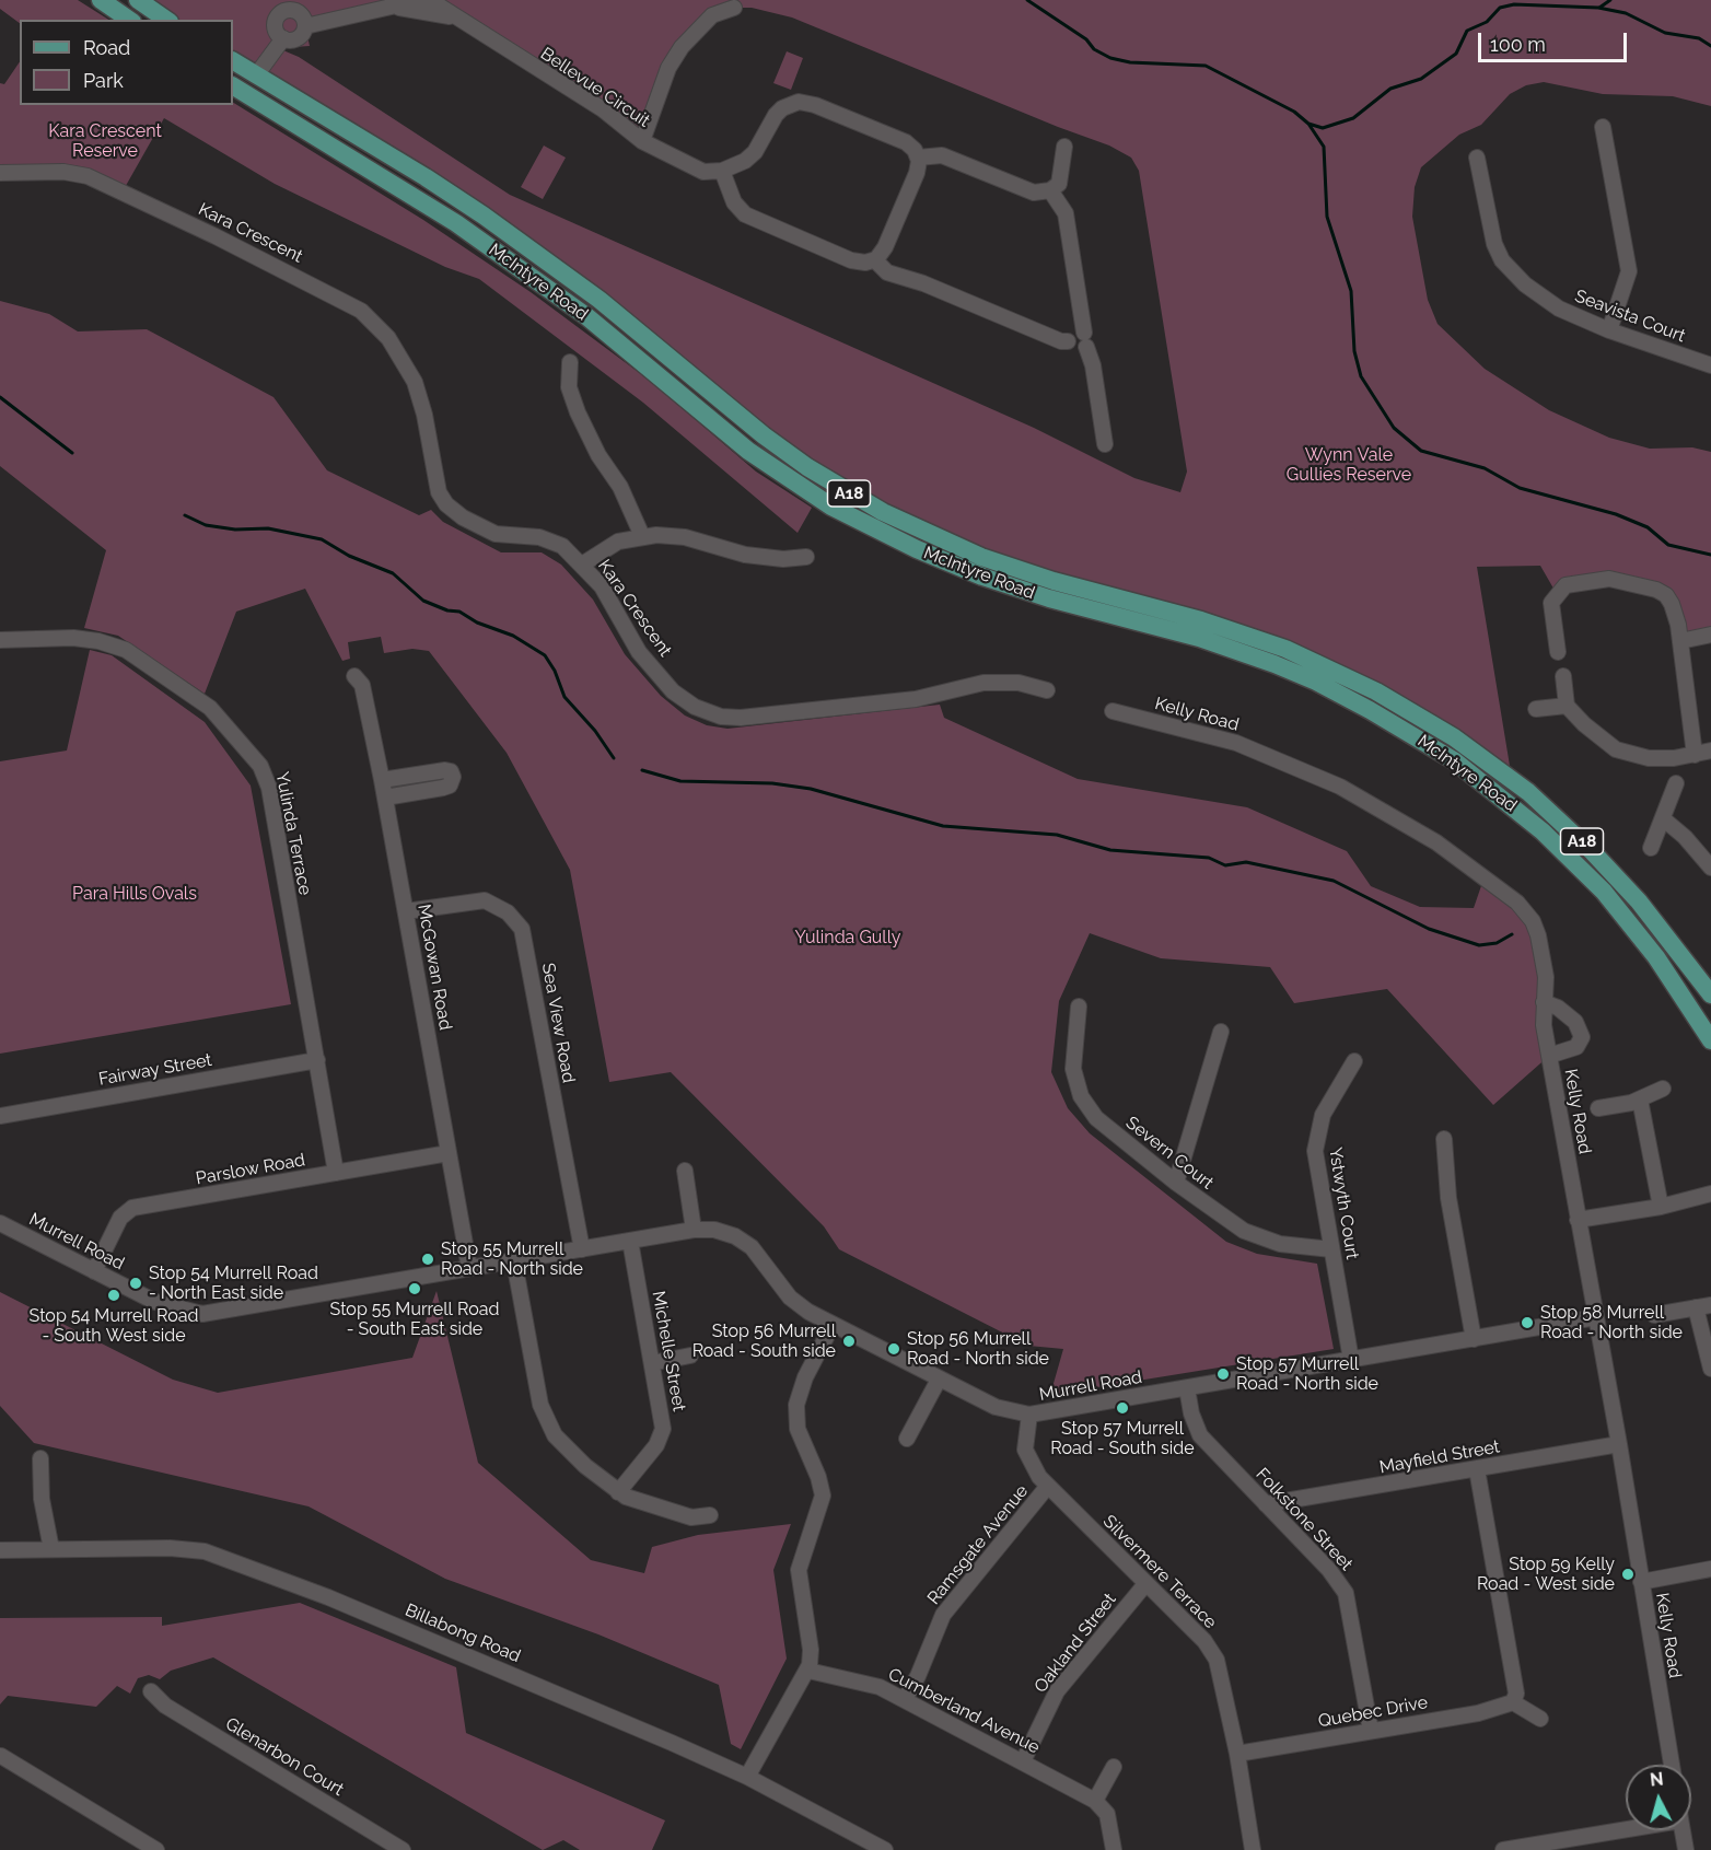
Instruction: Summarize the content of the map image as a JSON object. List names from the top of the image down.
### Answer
{
  "streets": {
    "main road": ["McIntyre Road", "A18"],
    "street": [
      "Bellevue Circuit",
      "Kara Crescent",
      "Seavista Court",
      "Kelly Road",
      "Yulinda Terrace",
      "McGowan Road",
      "Sea View Road",
      "Fairway Street",
      "Severn Court",
      "Parslow Road",
      "Ystwyth Court",
      "Murrell Road",
      "Michelle Street",
      "Mayfield Street",
      "Folkstone Street",
      "Ramsgate Avenue",
      "Silvermere Terrace",
      "Billabong Road",
      "Oakland Street",
      "Cumberland Avenue",
      "Quebec Drive",
      "Glenarbon Court"
    ]
  },
  "crossings": [
    ["Kelly Road", "Murrell Road"],
    ["Kelly Road", "Mayfield Street"],
    ["Yulinda Terrace", "Fairway Street"],
    ["Yulinda Terrace", "Parslow Road"],
    ["McGowan Road", "Sea View Road"],
    ["McGowan Road", "Parslow Road"],
    ["McGowan Road", "Murrell Road"],
    ["Sea View Road", "Murrell Road"],
    ["Severn Court", "Ystwyth Court"],
    ["Parslow Road", "Murrell Road"],
    ["Ystwyth Court", "Murrell Road"],
    ["Murrell Road", "Michelle Street"],
    ["Murrell Road", "Folkstone Street"],
    ["Murrell Road", "Silvermere Terrace"],
    ["Mayfield Street", "Folkstone Street"],
    ["Folkstone Street", "Quebec Drive"],
    ["Ramsgate Avenue", "Silvermere Terrace"],
    ["Ramsgate Avenue", "Cumberland Avenue"],
    ["Silvermere Terrace", "Oakland Street"],
    ["Silvermere Terrace", "Quebec Drive"],
    ["Oakland Street", "Cumberland Avenue"]
  ],
  "parks": [
    "Kara Crescent Reserve",
    "Wynn Vale Gullies Reserve",
    "Para Hills Ovals",
    "Yulinda Gully"
  ],
  "places": [
    "Stop 55 Murrell Road - North side",
    "Stop 54 Murrell Road - North East side",
    "Stop 55 Murrell Road - South East side",
    "Stop 54 Murrell Road - South West side",
    "Stop 58 Murrell Road - North side",
    "Stop 56 Murrell Road - South side",
    "Stop 56 Murrell Road - North side",
    "Stop 57 Murrell Road - North side",
    "Stop 57 Murrell Road - South side",
    "Stop 59 Kelly Road - West side"
  ],
  "legend": ["Road", "Park"],
  "scale_bar": "100 m",
  "north": "top"
}
